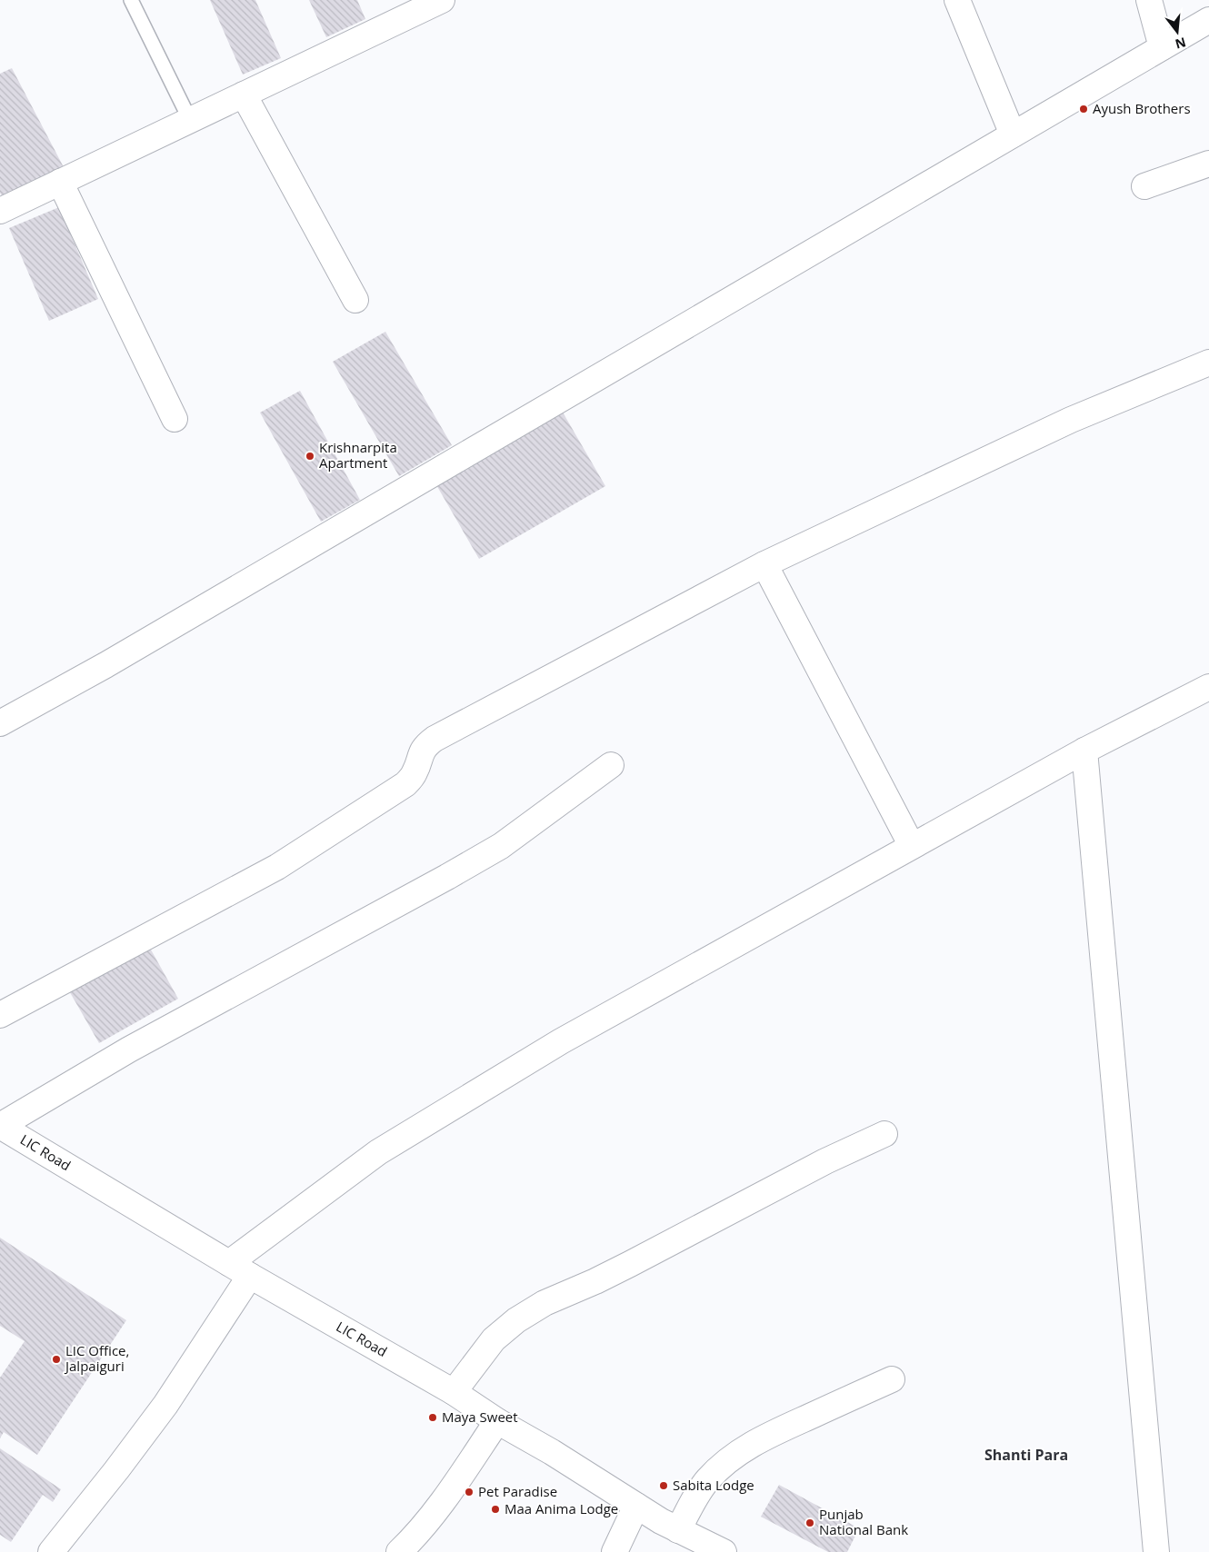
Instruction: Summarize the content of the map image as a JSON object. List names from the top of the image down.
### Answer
{
  "streets": {
    "street": ["LIC Road"]
  },
  "districts": ["Shanti Para"],
  "places": [
    "Ayush Brothers",
    "Krishnarpita Apartment",
    "LIC Office, Jalpaiguri",
    "Maya Sweet",
    "Sabita Lodge",
    "Pet Paradise",
    "Maa Anima Lodge",
    "Punjab National Bank"
  ],
  "north": "bottom"
}
